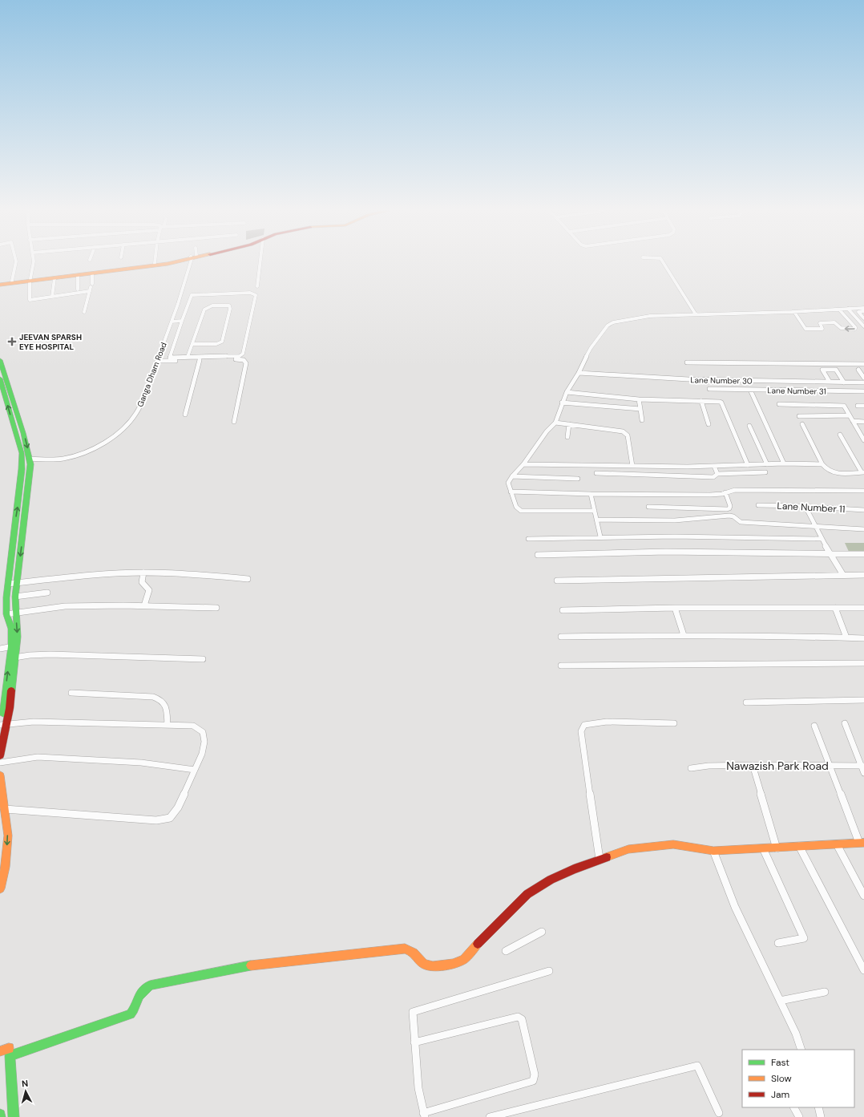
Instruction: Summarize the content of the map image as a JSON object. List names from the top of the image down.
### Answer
{
  "streets": {
    "street": [
      "Ganga Dham Road",
      "Lane Number 30",
      "Lane Number 31",
      "Lane Number 11",
      "Nawazish Park Road"
    ]
  },
  "places": {
    "health": ["JEEVAN SPARSH EYE HOSPITAL"]
  },
  "legend": ["Fast", "Slow", "Jam"],
  "north": "top"
}
